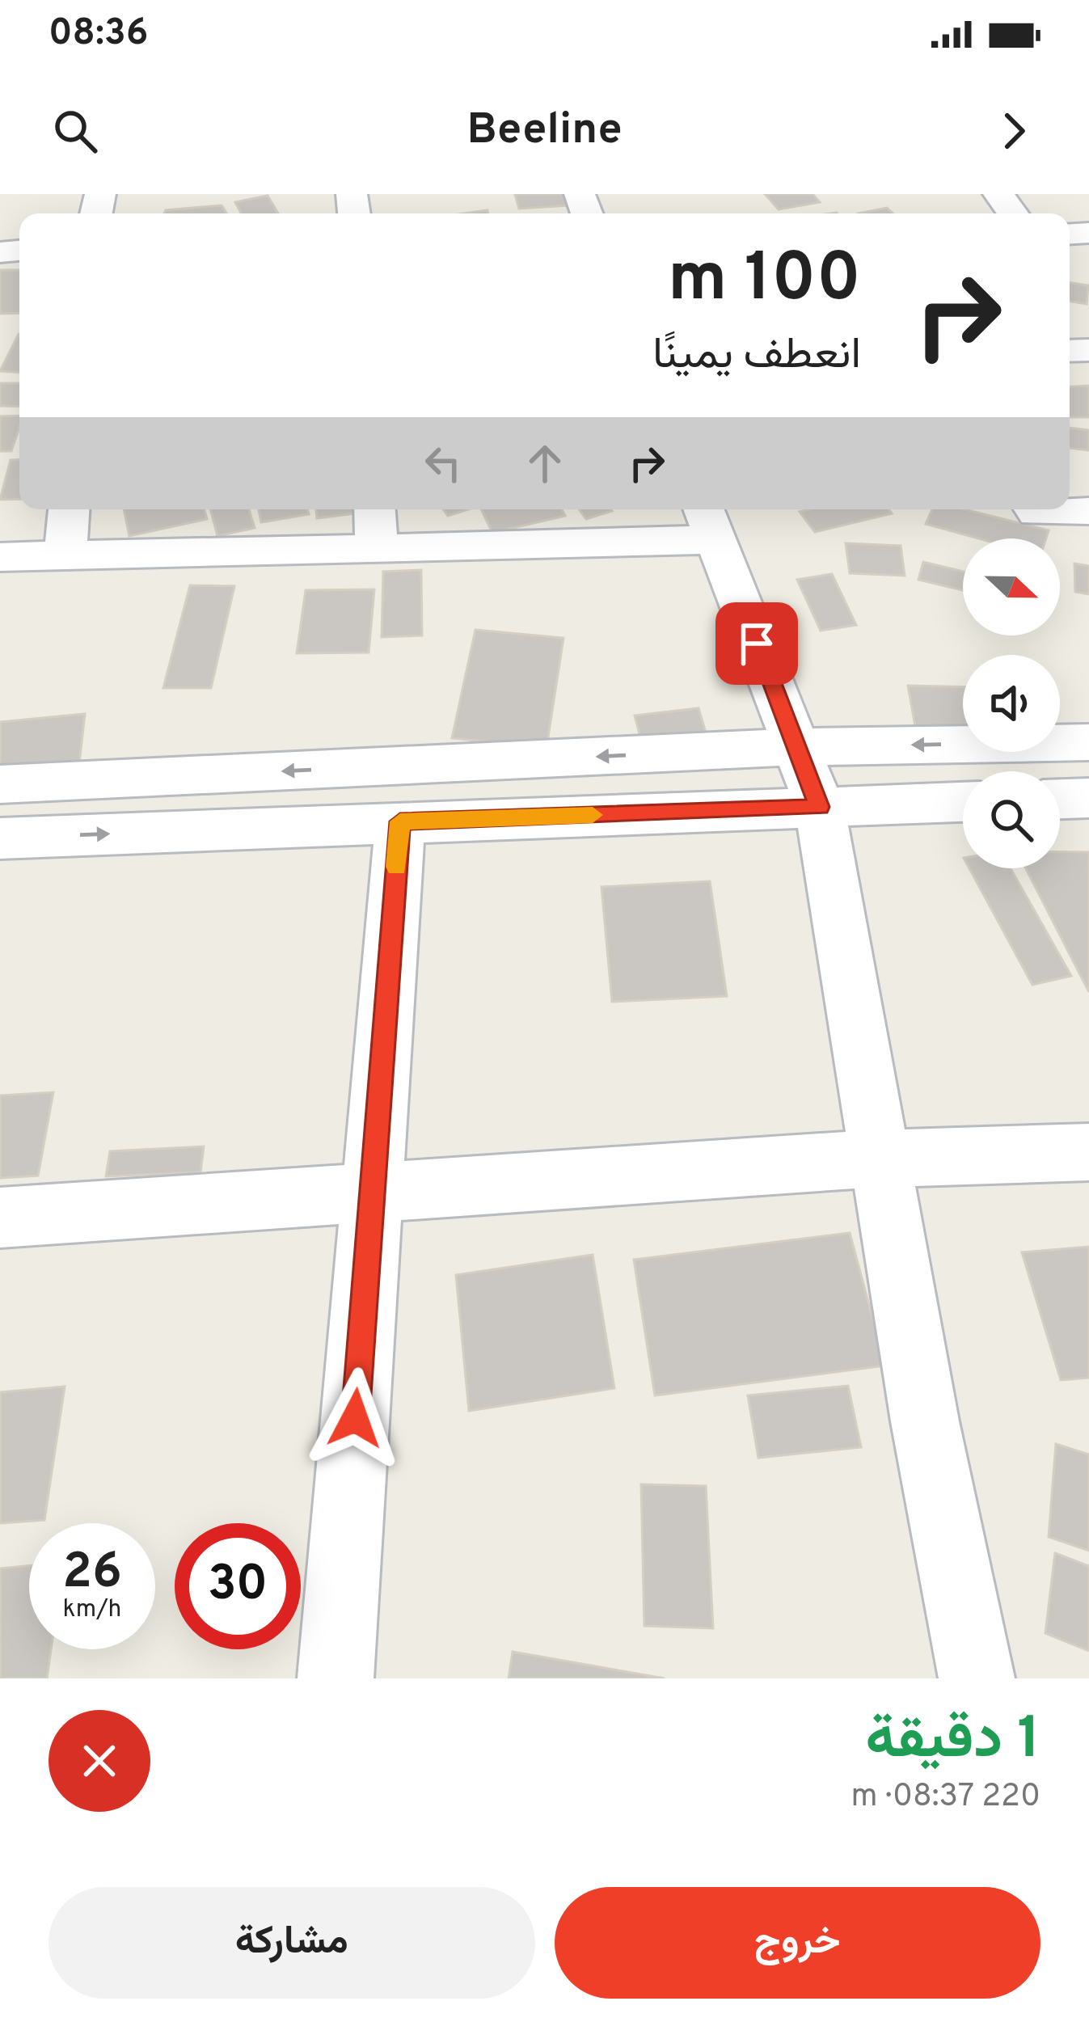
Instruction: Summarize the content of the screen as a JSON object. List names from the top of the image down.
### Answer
{
  "north": "right",
  "page": {
    "status": "08:36",
    "header": "Beeline",
    "turn": ["100 m", "انعطف يمينًا"],
    "speed": "26 km/h",
    "limit": "30",
    "heading": ["1 دقيقة", "220 m · 08:37"],
    "buttons": ["خروج", "مشاركة"]
  }
}
